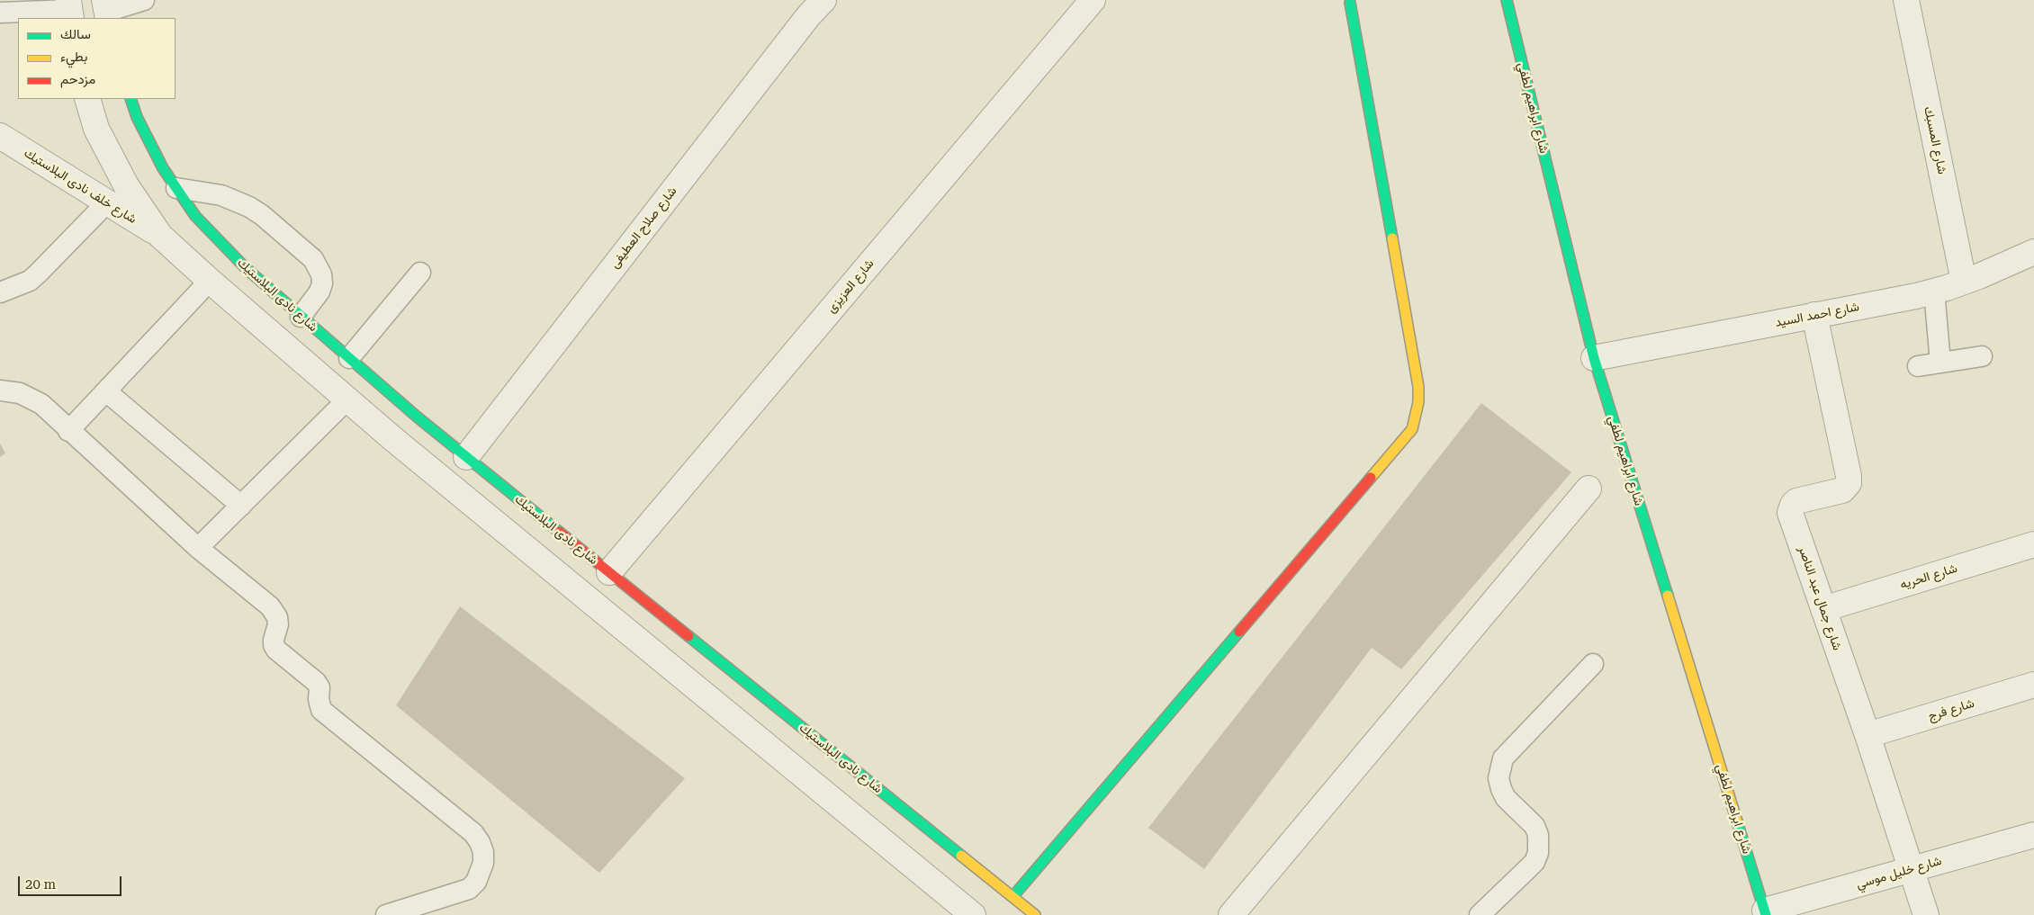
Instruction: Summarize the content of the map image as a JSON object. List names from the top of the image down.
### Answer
{
  "streets": {
    "street": [
      "شارع ابراهيم لطفي",
      "شارع المسبك",
      "شارع خلف نادى البلاستيك",
      "شارع صلاح العطيفى",
      "شارع العزيزى",
      "شارع نادى البلاستيك",
      "شارع احمد السيد",
      "شارع الحريه",
      "شارع جمال عبد الناصر",
      "شارع فرج",
      "شارع خليل موسي"
    ]
  },
  "crossings": [
    ["شارع ابراهيم لطفي", "شارع احمد السيد"],
    ["شارع ابراهيم لطفي", "شارع خليل موسي"],
    ["شارع المسبك", "شارع احمد السيد"],
    ["شارع صلاح العطيفى", "شارع نادى البلاستيك"],
    ["شارع العزيزى", "شارع نادى البلاستيك"],
    ["شارع احمد السيد", "شارع جمال عبد الناصر"],
    ["شارع الحريه", "شارع جمال عبد الناصر"],
    ["شارع جمال عبد الناصر", "شارع فرج"],
    ["شارع جمال عبد الناصر", "شارع خليل موسي"]
  ],
  "legend": ["سالك", "بطيء", "مزدحم"],
  "scale_bar": "20 m"
}
